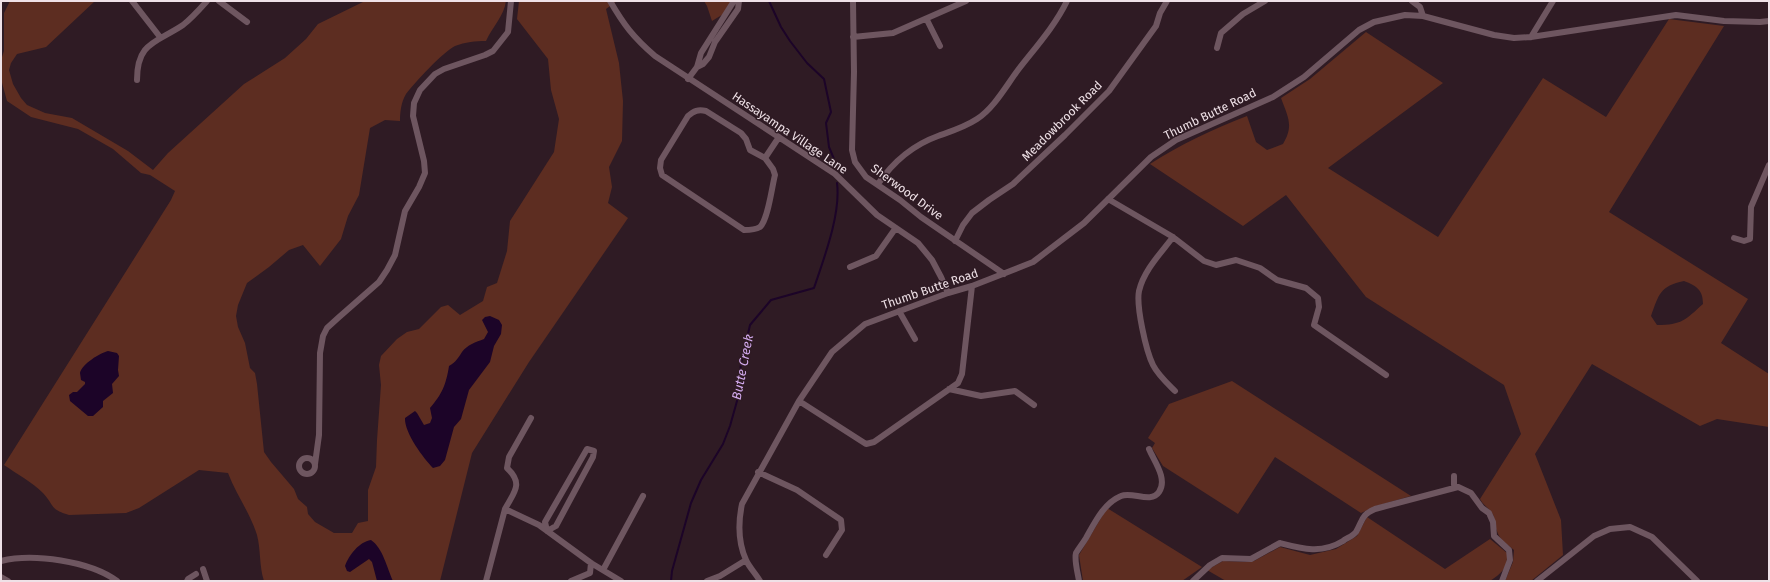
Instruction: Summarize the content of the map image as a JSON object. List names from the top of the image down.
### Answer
{
  "streets": {
    "street": [
      "Thumb Butte Road",
      "Meadowbrook Road",
      "Hassayampa Village Lane",
      "Sherwood Drive"
    ]
  },
  "crossings": [
    ["Thumb Butte Road", "Hassayampa Village Lane"],
    ["Thumb Butte Road", "Sherwood Drive"],
    ["Meadowbrook Road", "Sherwood Drive"]
  ],
  "water": ["Butte Creek"]
}
